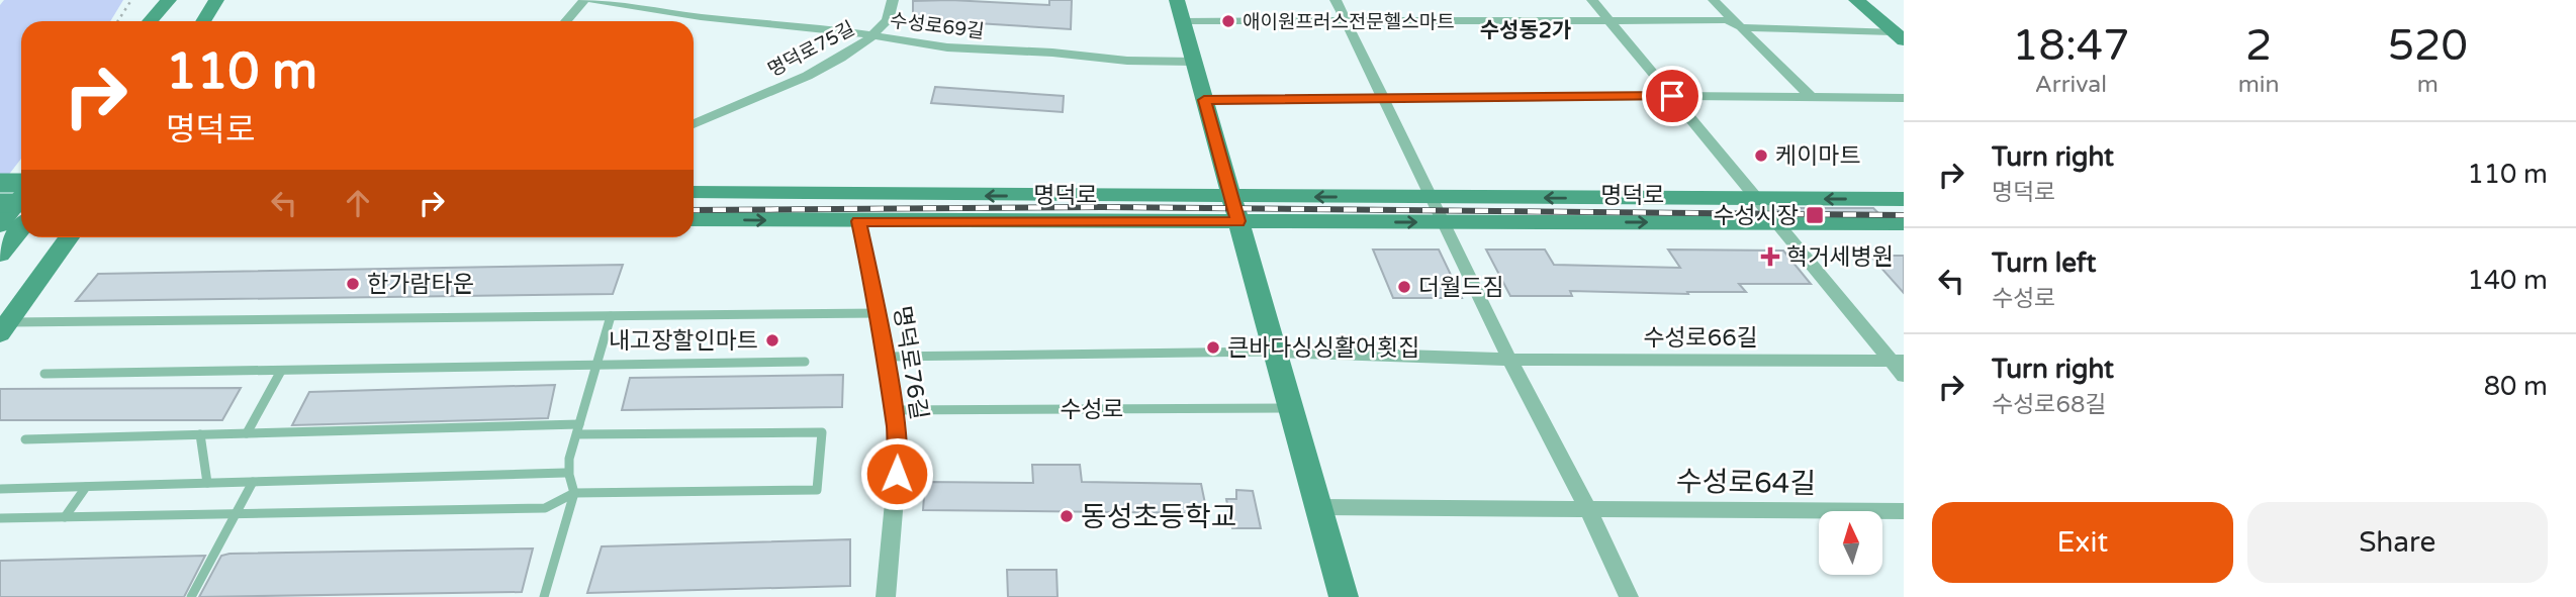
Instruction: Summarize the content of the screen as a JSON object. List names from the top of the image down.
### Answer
{
  "streets": {
    "main road": ["명덕로"],
    "street": [
      "수성로69길",
      "명덕로75길",
      "수성로66길",
      "명덕로76길",
      "수성로64길"
    ],
    "lane": ["수성로"]
  },
  "crossings": [
    ["수성로69길", "명덕로75길"],
    ["명덕로", "명덕로76길"],
    ["명덕로76길", "수성로"]
  ],
  "districts": ["수성동2가"],
  "places": {
    "other": [
      "애이원프러스전문헬스마트",
      "케이마트",
      "한가람타운",
      "더월드짐",
      "내고장할인마트",
      "큰바다싱싱활어횟집",
      "동성초등학교"
    ],
    "transit": ["수성시장"],
    "health": ["혁거세병원"]
  },
  "north": "top",
  "page": {
    "eta": [
      "18:47",
      "Arrival",
      "2",
      "min",
      "520",
      "m"
    ],
    "turn": ["110 m", "명덕로"],
    "list": [
      {
        "name": "Turn right",
        "note": "명덕로",
        "value": "110 m"
      },
      {
        "name": "Turn left",
        "note": "수성로",
        "value": "140 m"
      },
      {
        "name": "Turn right",
        "note": "수성로68길",
        "value": "80 m"
      }
    ],
    "buttons": ["Exit", "Share"]
  }
}
